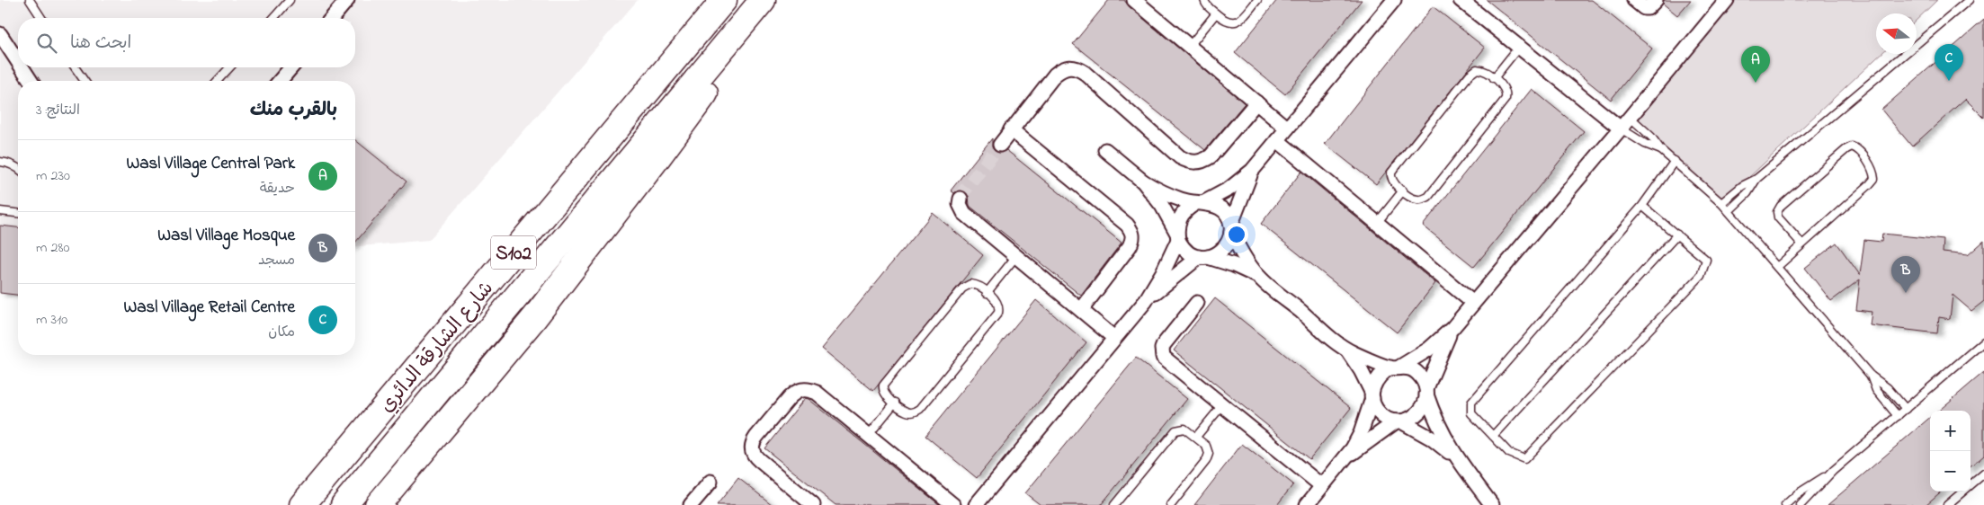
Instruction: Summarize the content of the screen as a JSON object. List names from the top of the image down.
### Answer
{
  "streets": {
    "highway": ["S102", "شارع الشارقة الدائري"]
  },
  "north": "left",
  "page": {
    "search": "ابحث هنا",
    "pins": ["C", "A", "B"],
    "heading": ["بالقرب منك", "النتائج: 3"],
    "list": [
      {
        "mark": "A",
        "name": "Wasl Village Central Park",
        "note": "حديقة",
        "value": "230 m"
      },
      {
        "mark": "B",
        "name": "Wasl Village Mosque",
        "note": "مسجد",
        "value": "280 m"
      },
      {
        "mark": "C",
        "name": "Wasl Village Retail Centre",
        "note": "مكان",
        "value": "310 m"
      }
    ],
    "map_buttons": ["+", "−"]
  }
}
